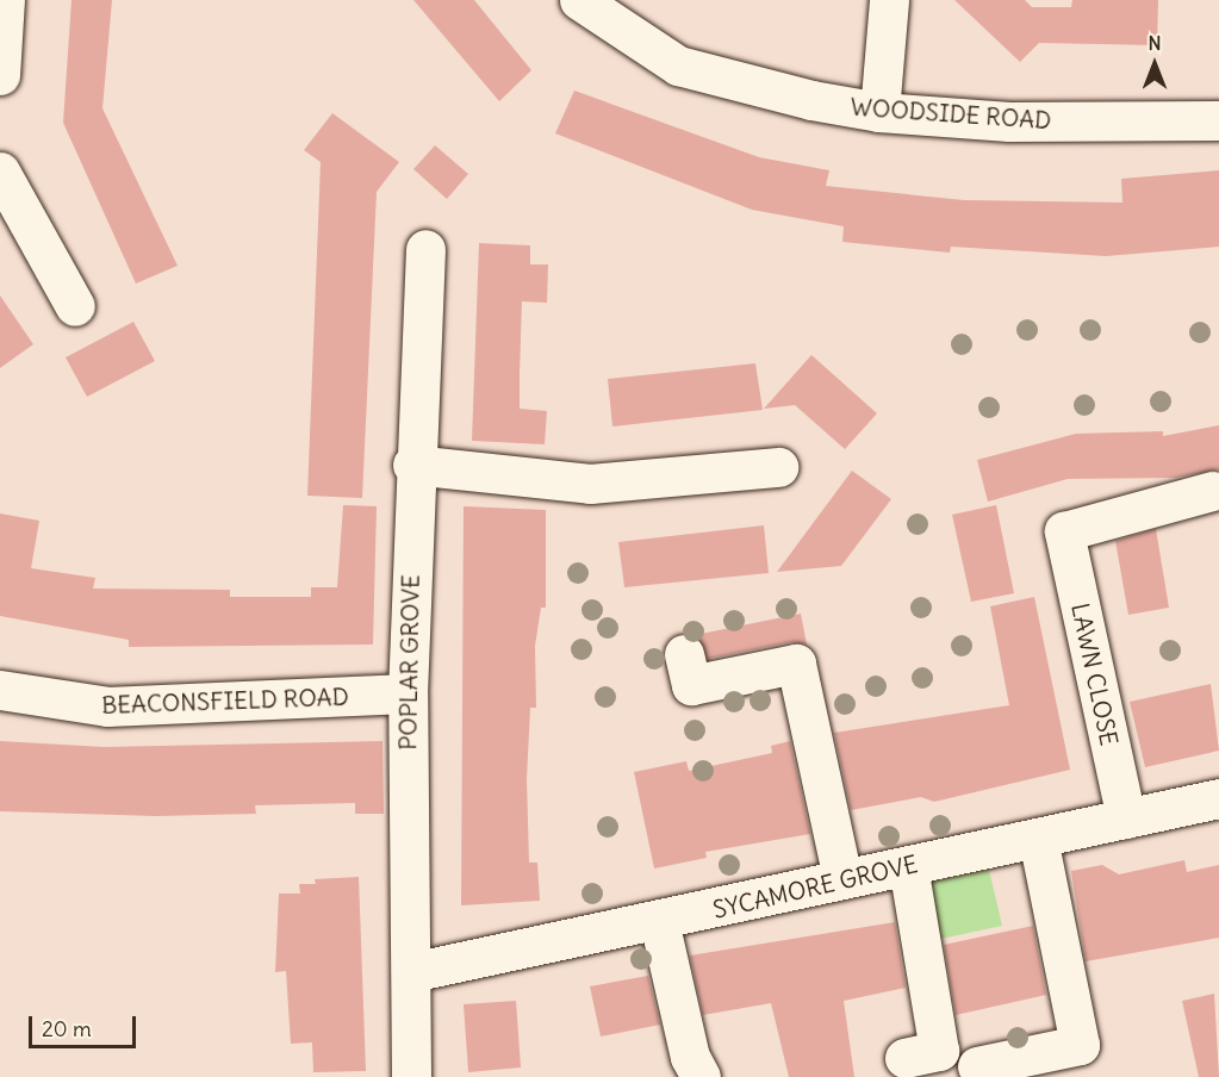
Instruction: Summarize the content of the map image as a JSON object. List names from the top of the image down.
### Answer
{
  "streets": {
    "street": [
      "WOODSIDE ROAD",
      "POPLAR GROVE",
      "LAWN CLOSE",
      "BEACONSFIELD ROAD",
      "SYCAMORE GROVE"
    ]
  },
  "crossings": [
    ["POPLAR GROVE", "BEACONSFIELD ROAD"],
    ["POPLAR GROVE", "SYCAMORE GROVE"],
    ["LAWN CLOSE", "SYCAMORE GROVE"]
  ],
  "scale_bar": "20 m",
  "north": "top"
}
